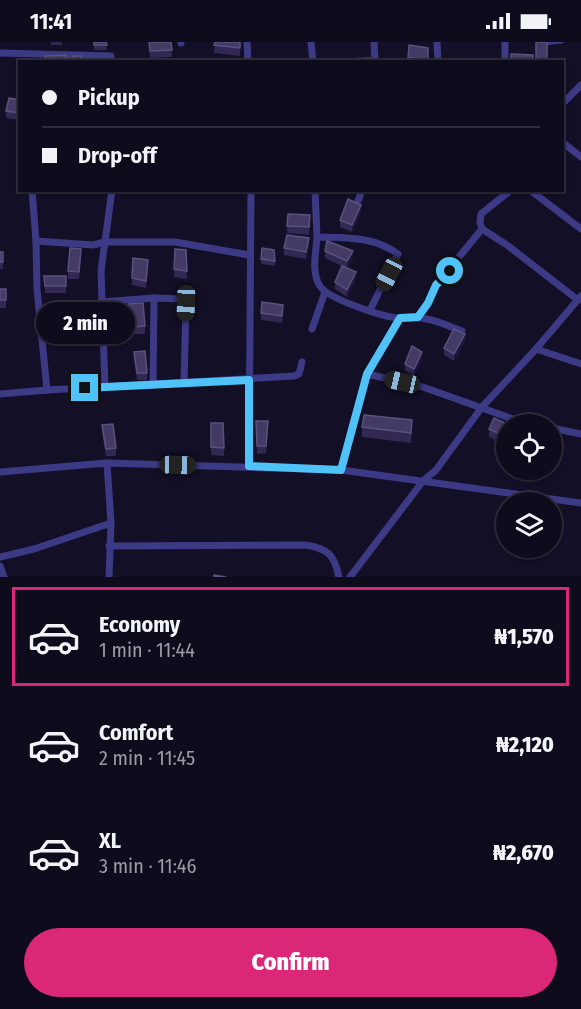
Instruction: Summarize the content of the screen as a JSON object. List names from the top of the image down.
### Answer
{
  "page": {
    "status": "11:41",
    "banner": ["Pickup", "Drop-off"],
    "bubble": "2 min",
    "list": [
      {
        "name": "Economy",
        "note": "1 min · 11:44",
        "value": "₦1,570"
      },
      {
        "name": "Comfort",
        "note": "2 min · 11:45",
        "value": "₦2,120"
      },
      {
        "name": "XL",
        "note": "3 min · 11:46",
        "value": "₦2,670"
      }
    ],
    "buttons": "Confirm"
  }
}
